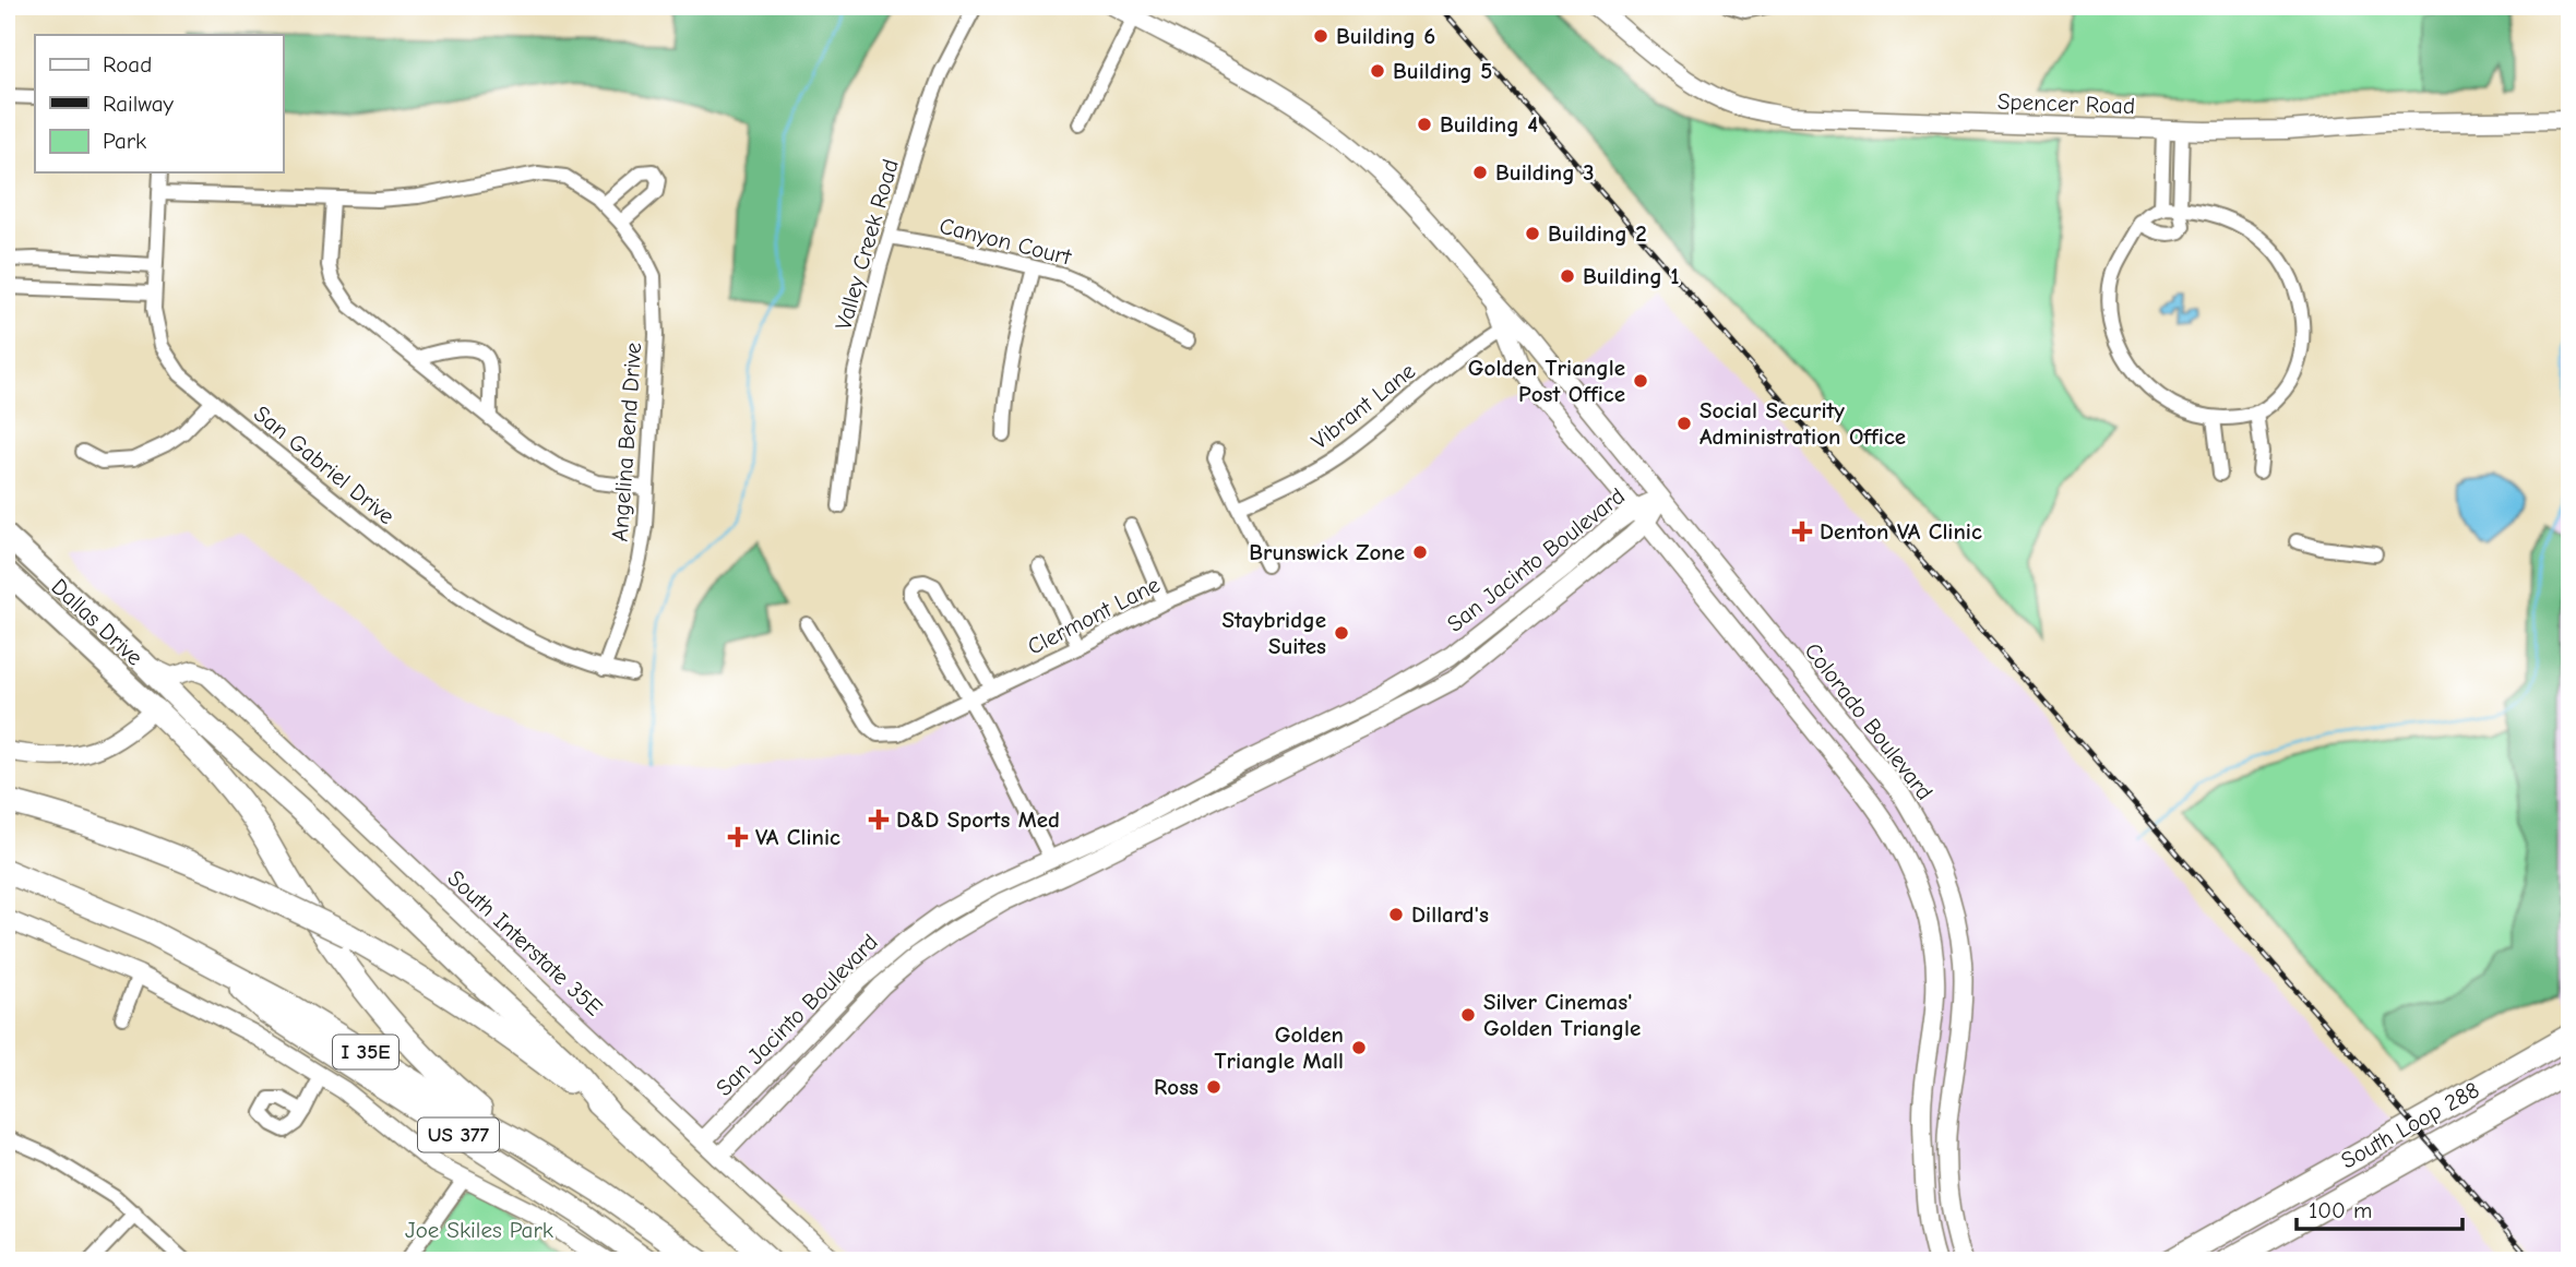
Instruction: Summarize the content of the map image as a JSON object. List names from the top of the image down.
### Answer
{
  "streets": {
    "highway": ["I 35E", "South Loop 288", "US 377"],
    "main road": [
      "Spencer Road",
      "San Jacinto Boulevard",
      "Dallas Drive",
      "Colorado Boulevard",
      "South Interstate 35E"
    ],
    "street": [
      "Canyon Court",
      "Valley Creek Road",
      "Vibrant Lane",
      "Angelina Bend Drive",
      "San Gabriel Drive",
      "Clermont Lane"
    ]
  },
  "crossings": [
    ["Canyon Court", "Valley Creek Road"],
    ["Vibrant Lane", "Colorado Boulevard"],
    ["Angelina Bend Drive", "San Gabriel Drive"],
    ["San Jacinto Boulevard", "Colorado Boulevard"],
    ["San Jacinto Boulevard", "South Interstate 35E"],
    ["Dallas Drive", "South Interstate 35E"],
    ["I 35E", "US 377"]
  ],
  "parks": ["Joe Skiles Park"],
  "places": {
    "other": [
      "Building 6",
      "Building 5",
      "Building 4",
      "Building 3",
      "Building 2",
      "Building 1",
      "Golden Triangle Post Office",
      "Social Security Administration Office",
      "Brunswick Zone",
      "Staybridge Suites",
      "Dillard's",
      "Silver Cinemas' Golden Triangle",
      "Golden Triangle Mall",
      "Ross"
    ],
    "health": ["Denton VA Clinic", "D&D Sports Med", "VA Clinic"]
  },
  "legend": ["Road", "Railway", "Park"],
  "scale_bar": "100 m"
}
